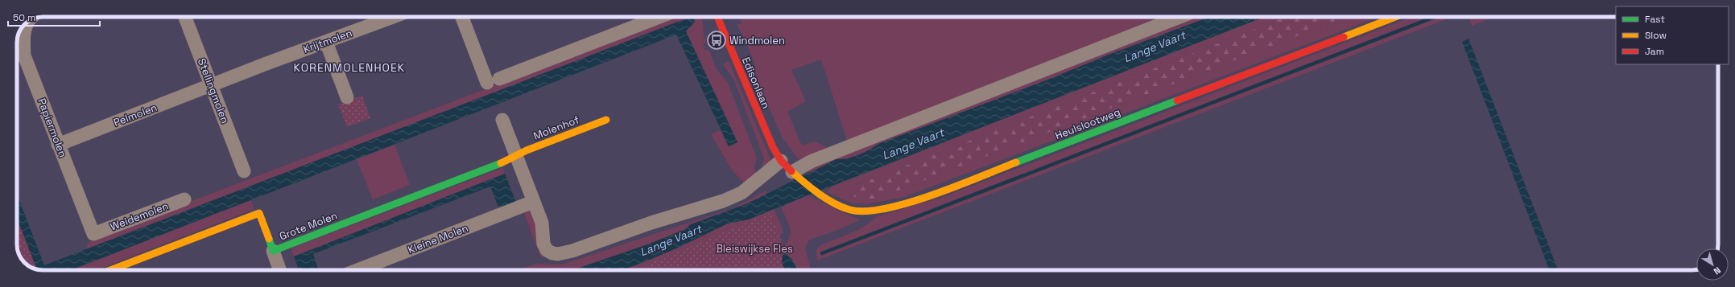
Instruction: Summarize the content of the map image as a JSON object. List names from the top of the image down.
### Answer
{
  "streets": {
    "street": [
      "Krijtmolen",
      "Edisonlaan",
      "Stellingmolen",
      "Pelmolen",
      "Heulslootweg",
      "Papiermolen",
      "Molenhof",
      "Weidemolen",
      "Grote Molen",
      "Kleine Molen"
    ]
  },
  "crossings": [
    ["Krijtmolen", "Stellingmolen"],
    ["Krijtmolen", "Pelmolen"],
    ["Edisonlaan", "Heulslootweg"],
    ["Stellingmolen", "Pelmolen"],
    ["Pelmolen", "Papiermolen"],
    ["Papiermolen", "Weidemolen"],
    ["Molenhof", "Grote Molen"]
  ],
  "districts": ["KORENMOLENHOEK"],
  "water": ["Lange Vaart"],
  "parks": ["Bleiswijkse Fles"],
  "places": {
    "bus stop": ["Windmolen"]
  },
  "legend": ["Fast", "Slow", "Jam"],
  "scale_bar": "50 m",
  "north": "bottom right"
}
